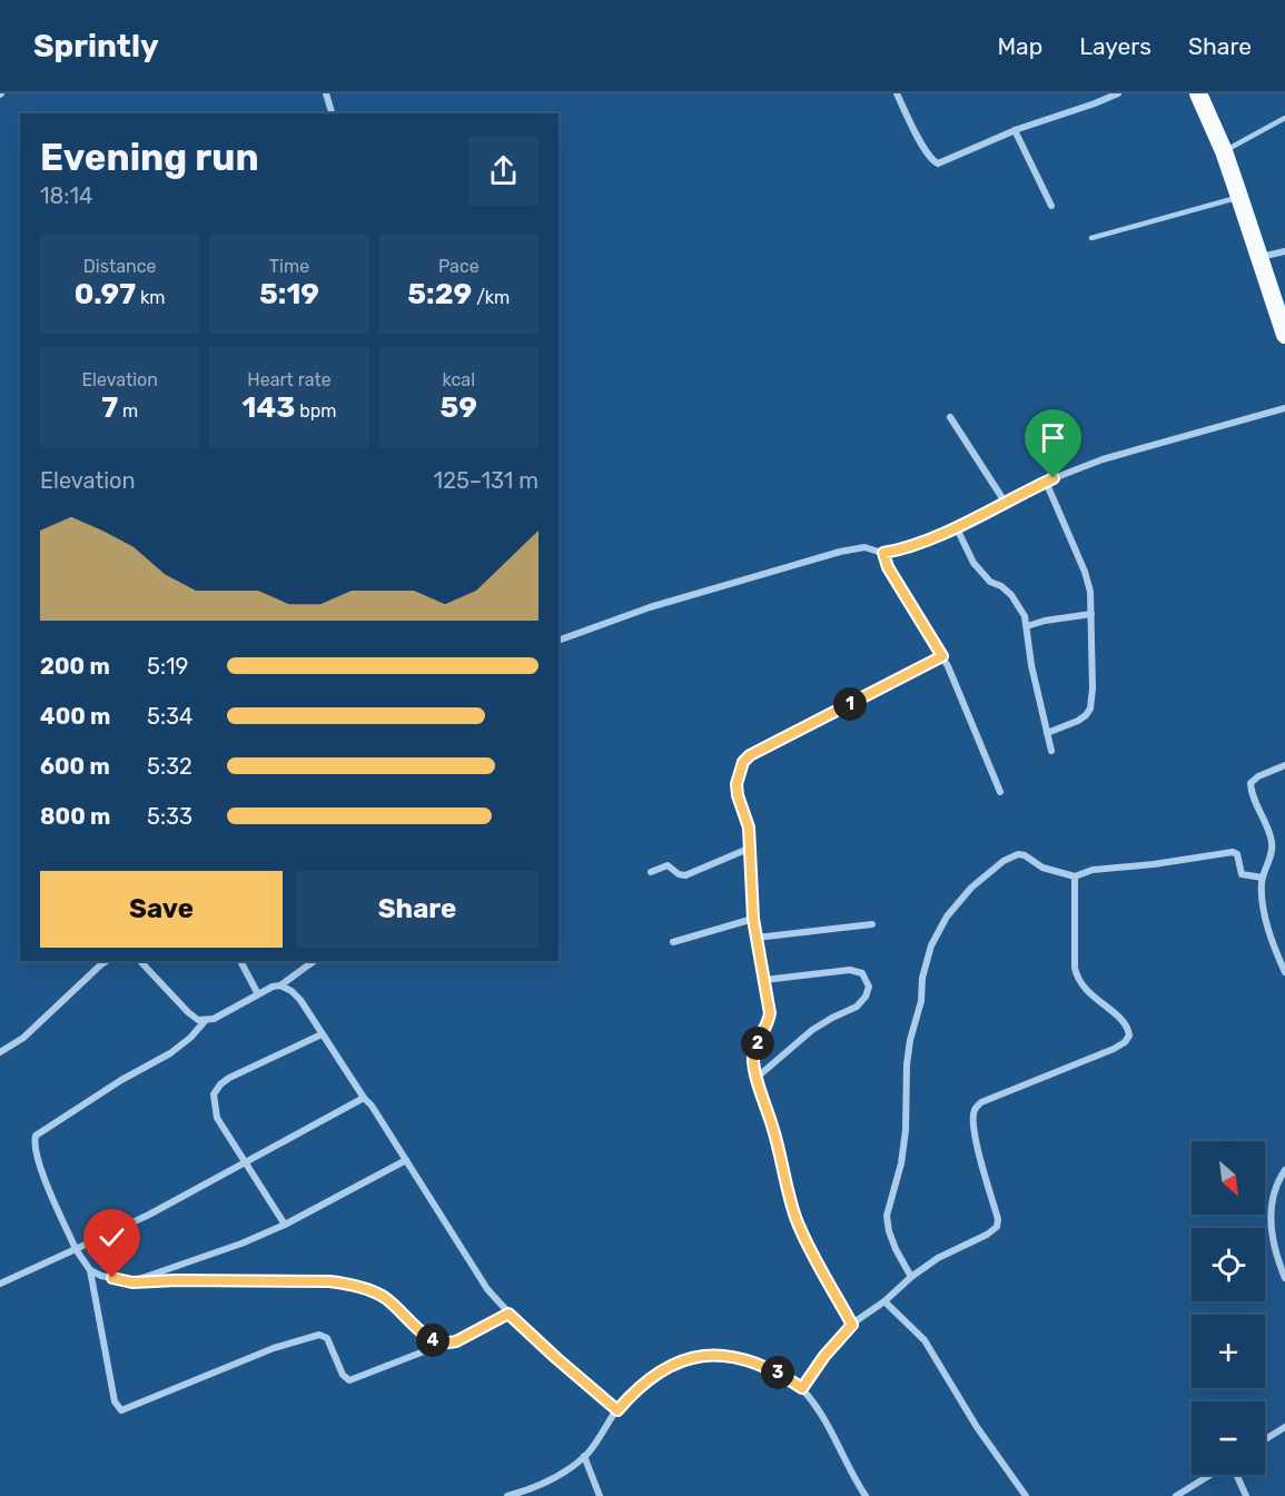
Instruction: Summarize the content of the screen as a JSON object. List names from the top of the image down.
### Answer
{
  "north": "bottom right",
  "page": {
    "header": "Sprintly",
    "nav": ["Map", "Layers", "Share"],
    "heading": ["Evening run", "18:14"],
    "stats": [
      ["Distance", "0.97 km"],
      ["Time", "5:19"],
      ["Pace", "5:29 /km"],
      ["Elevation", "7 m"],
      ["Heart rate", "143 bpm"],
      ["kcal", "59"]
    ],
    "chart": ["Elevation", "125–131 m"],
    "list": [
      {
        "name": "200 m",
        "note": "5:19"
      },
      {
        "name": "400 m",
        "note": "5:34"
      },
      {
        "name": "600 m",
        "note": "5:32"
      },
      {
        "name": "800 m",
        "note": "5:33"
      }
    ],
    "pins": [
      "1",
      "2",
      "4",
      "3"
    ],
    "buttons": ["Save", "Share"],
    "map_buttons": ["+", "−"]
  }
}
